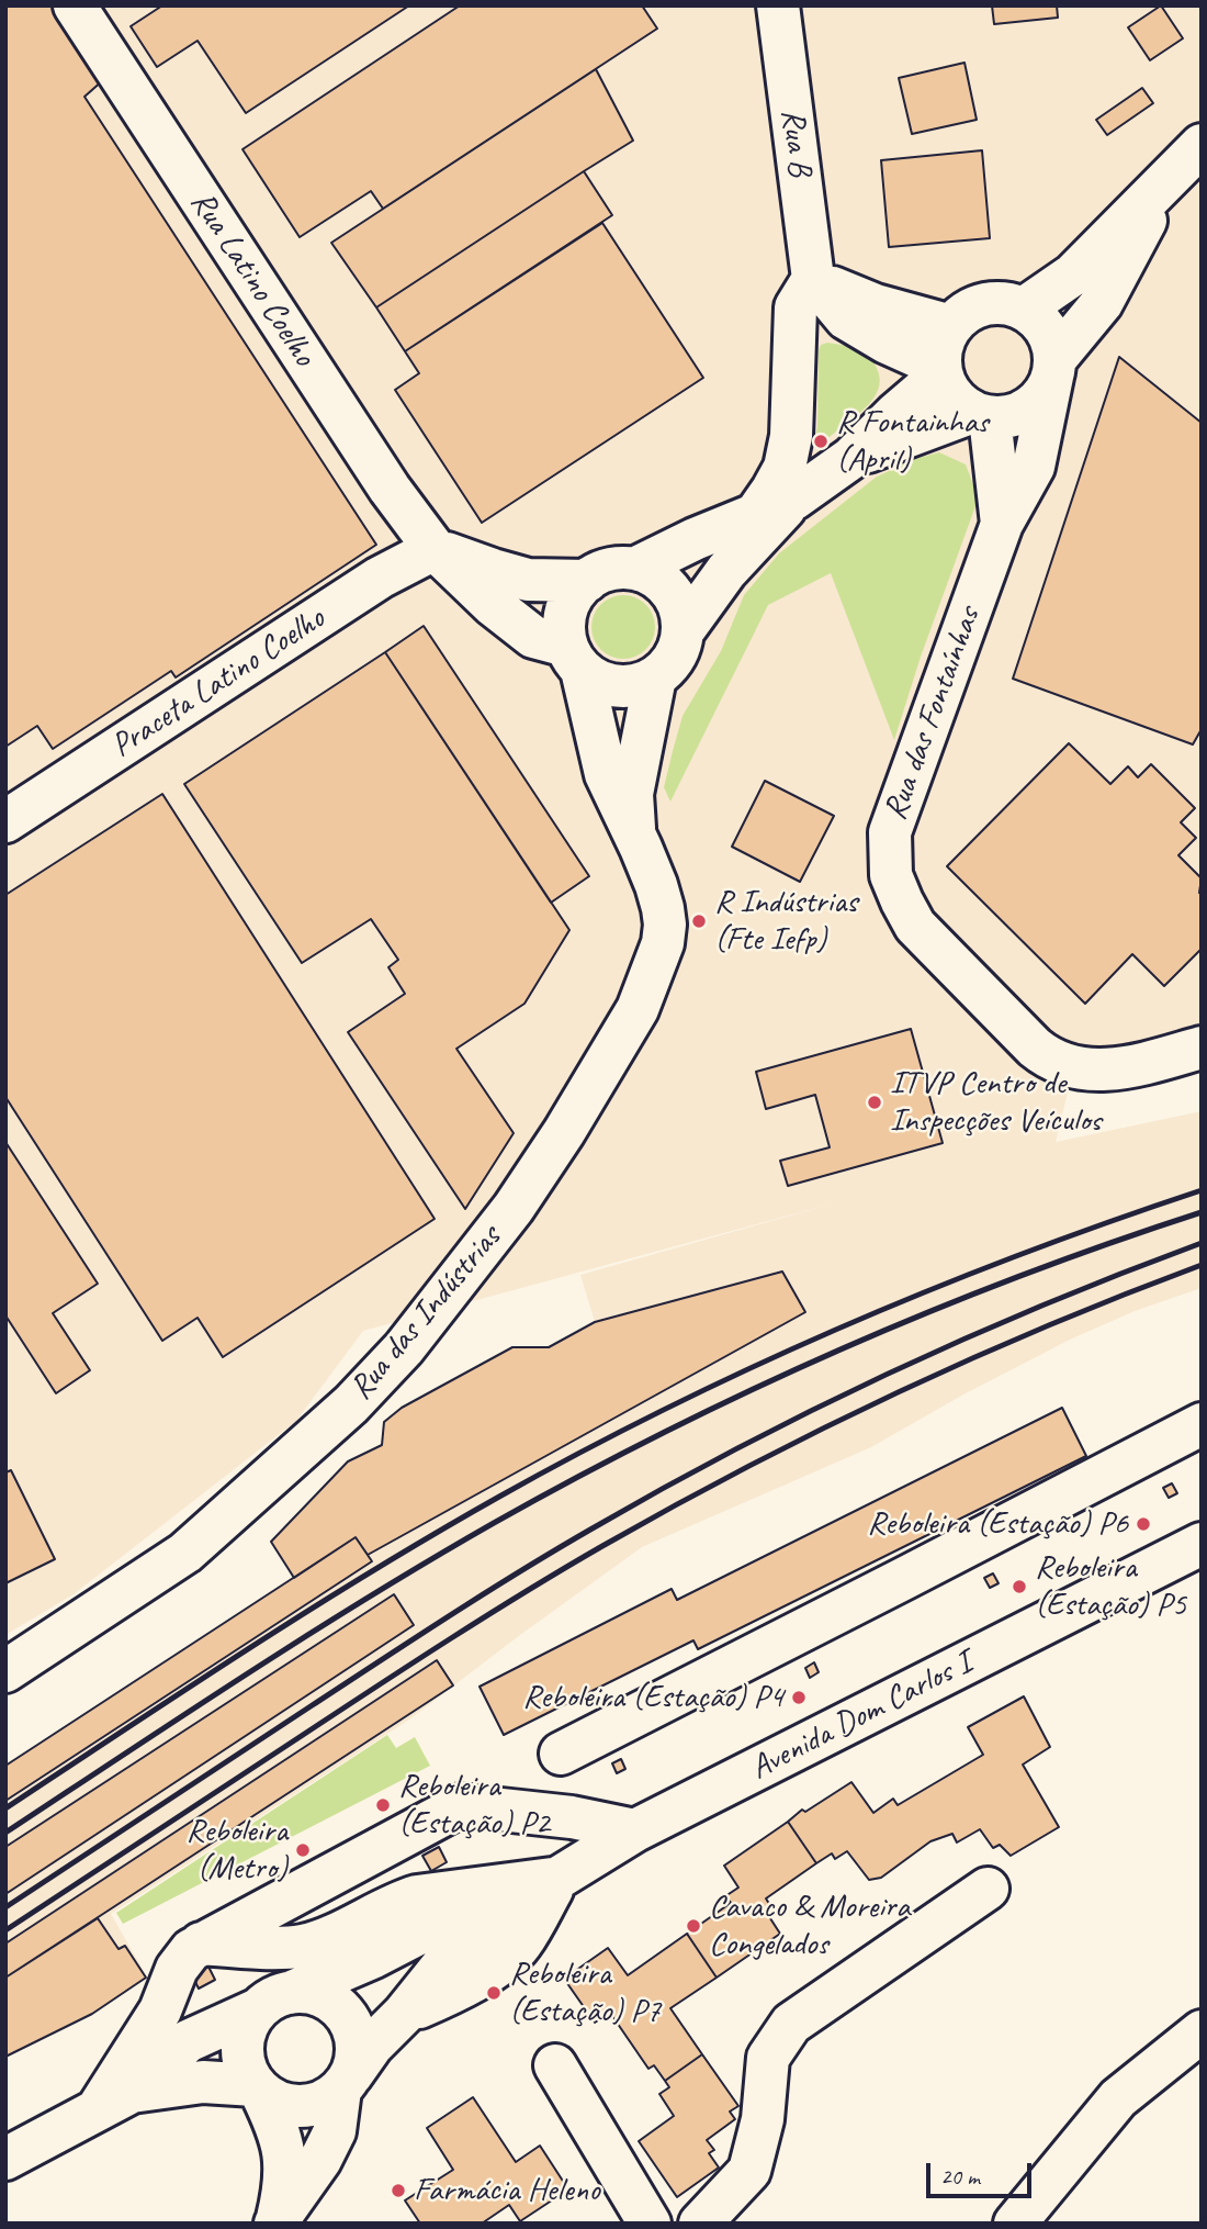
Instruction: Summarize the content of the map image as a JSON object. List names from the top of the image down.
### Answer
{
  "streets": {
    "street": [
      "Rua B",
      "Rua Latino Coelho",
      "Praceta Latino Coelho",
      "Rua das Fontaínhas",
      "Rua das Indústrias",
      "Avenida Dom Carlos I"
    ]
  },
  "crossings": [
    ["Rua Latino Coelho", "Praceta Latino Coelho"],
    ["Rua Latino Coelho", "Rua das Indústrias"]
  ],
  "places": [
    "R Fontainhas (April)",
    "R Indústrias (Fte Iefp)",
    "ITVP Centro de Inspecções Veículos",
    "Reboleira (Estação) P6",
    "Reboleira (Estação) P5",
    "Reboleira (Estação) P4",
    "Reboleira (Estação) P2",
    "Reboleira (Metro)",
    "Cavaco & Moreira Congelados",
    "Reboleira (Estação) P7",
    "Farmácia Heleno"
  ],
  "scale_bar": "20 m"
}
